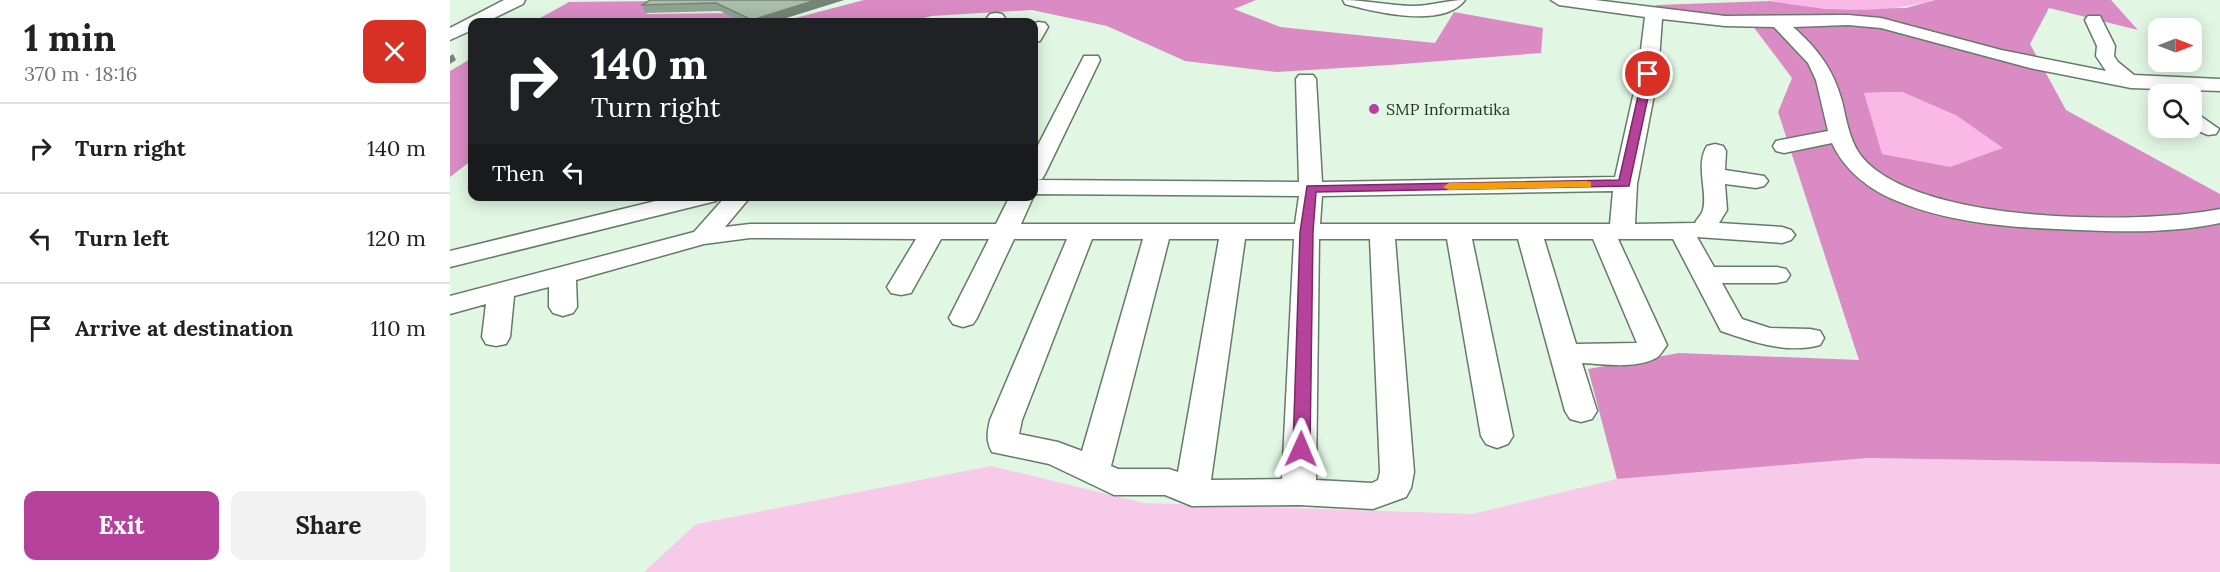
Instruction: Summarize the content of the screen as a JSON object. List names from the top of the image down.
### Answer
{
  "places": ["SMP Informatika"],
  "north": "right",
  "page": {
    "heading": ["1 min", "370 m · 18:16"],
    "turn": ["140 m", "Turn right"],
    "list": [
      {
        "name": "Turn right",
        "value": "140 m"
      },
      {
        "name": "Turn left",
        "value": "120 m"
      },
      {
        "name": "Arrive at destination",
        "value": "110 m"
      }
    ],
    "then": "Then",
    "buttons": ["Exit", "Share"]
  }
}
